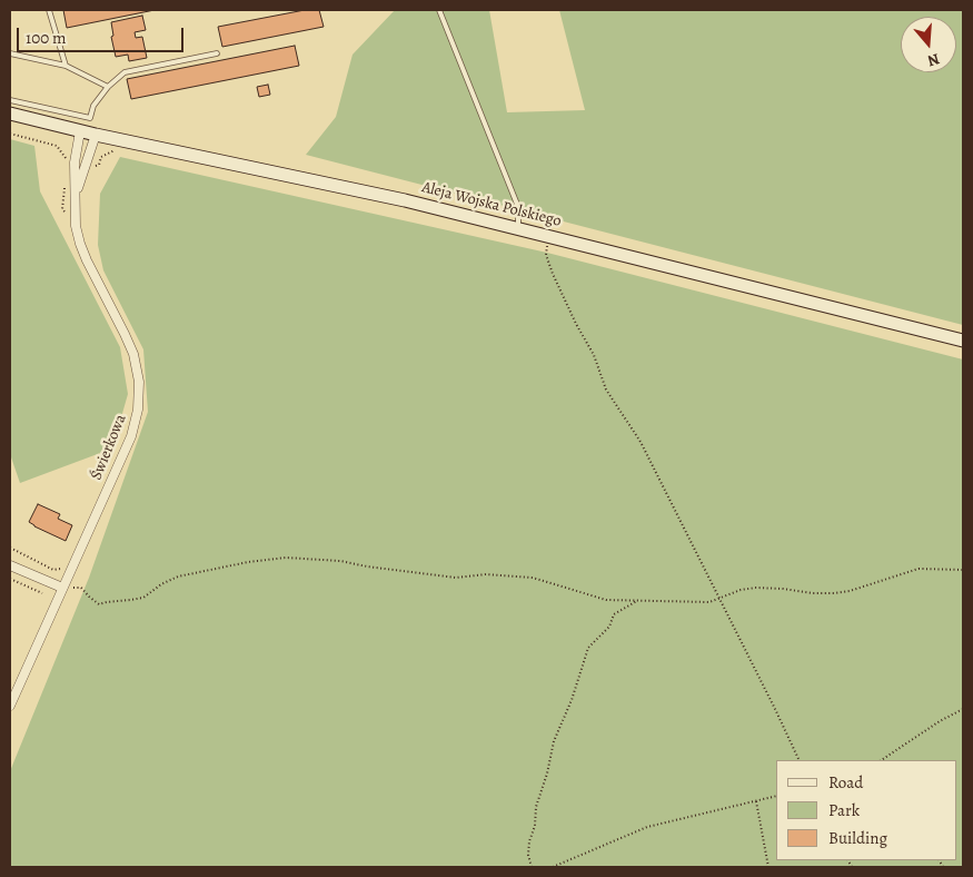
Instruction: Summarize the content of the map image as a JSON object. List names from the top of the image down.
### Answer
{
  "streets": {
    "main road": ["Aleja Wojska Polskiego"],
    "street": ["Świerkowa"]
  },
  "legend": ["Road", "Park", "Building"],
  "scale_bar": "100 m",
  "north": "bottom"
}
